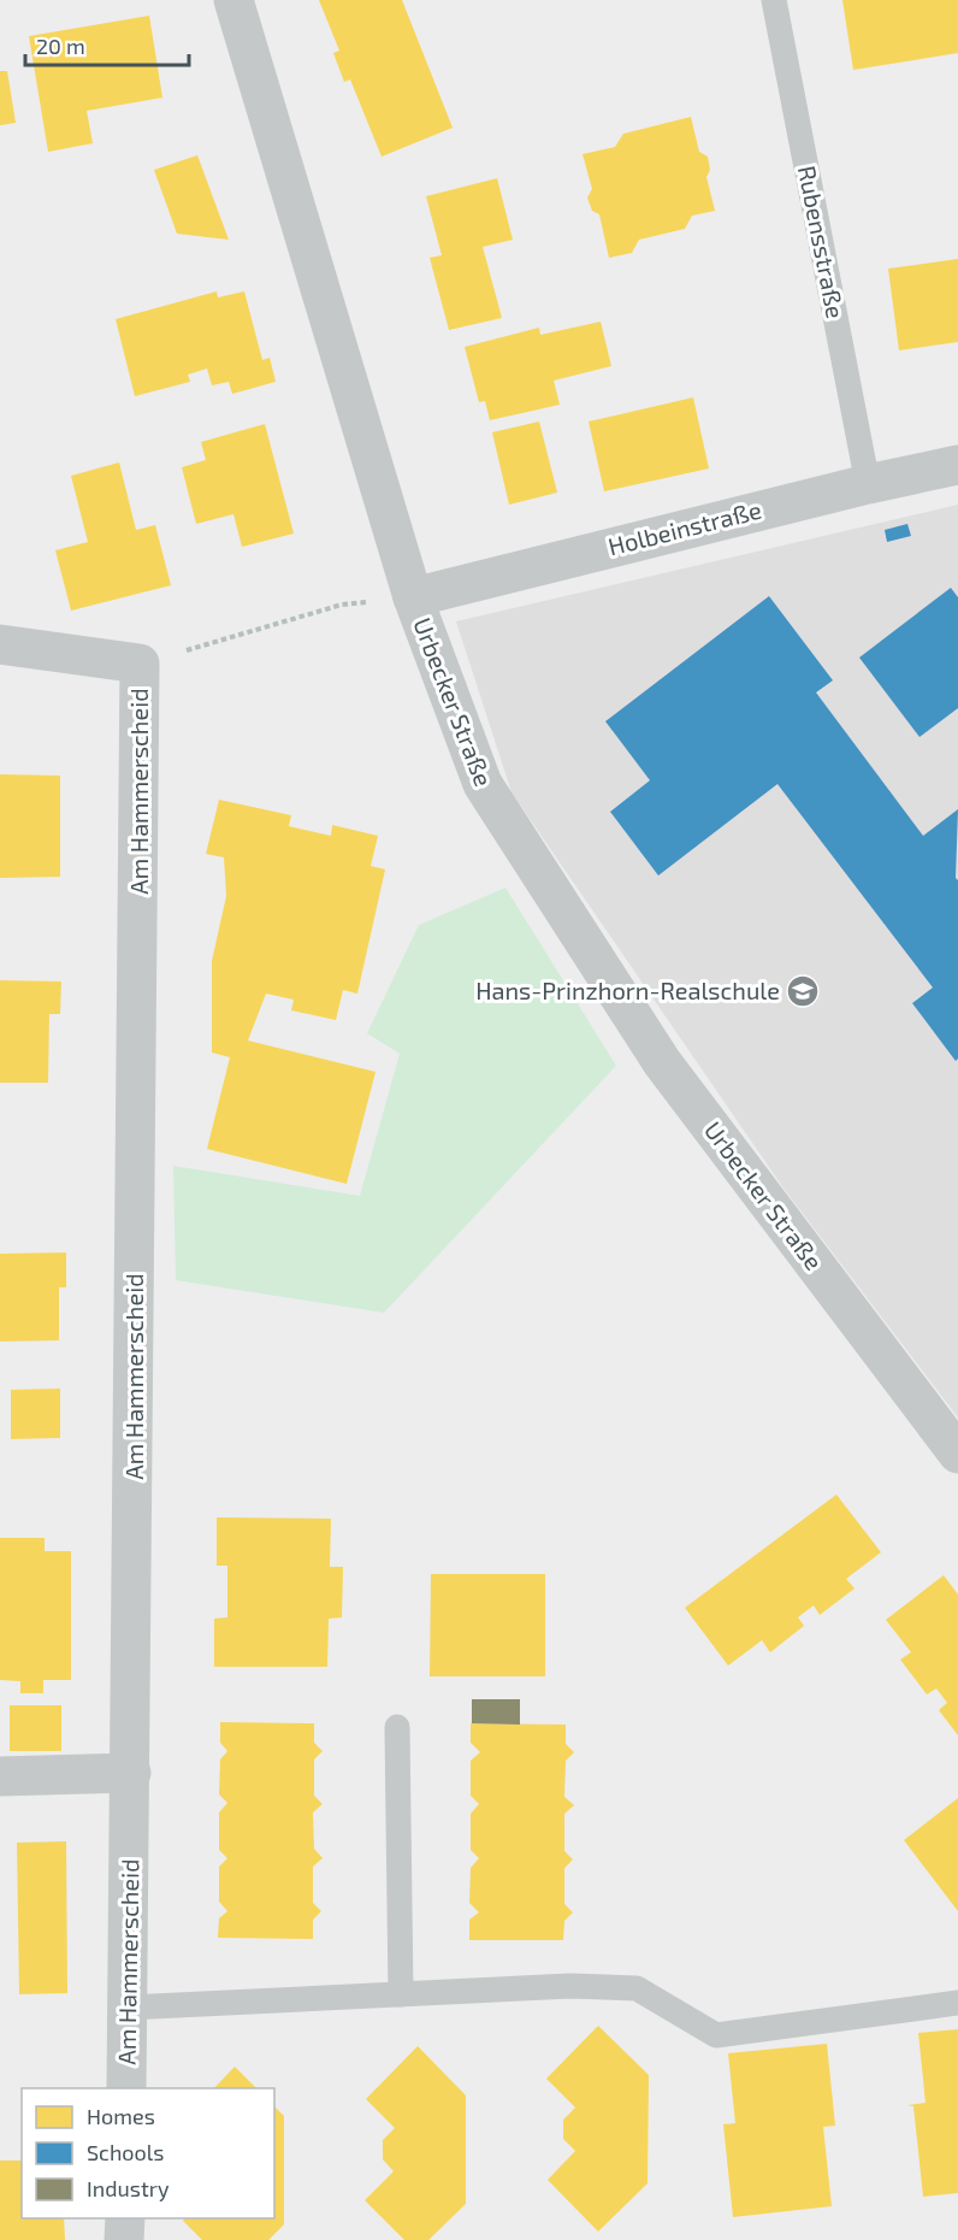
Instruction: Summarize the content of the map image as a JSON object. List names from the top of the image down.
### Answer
{
  "streets": {
    "street": ["Holbeinstraße", "Urbecker Straße", "Am Hammerscheid"],
    "lane": ["Rubensstraße"]
  },
  "crossings": [
    ["Rubensstraße", "Holbeinstraße"],
    ["Holbeinstraße", "Urbecker Straße"]
  ],
  "places": {
    "school or university": ["Hans-Prinzhorn-Realschule"]
  },
  "legend": ["Homes", "Schools", "Industry"],
  "scale_bar": "20 m"
}
